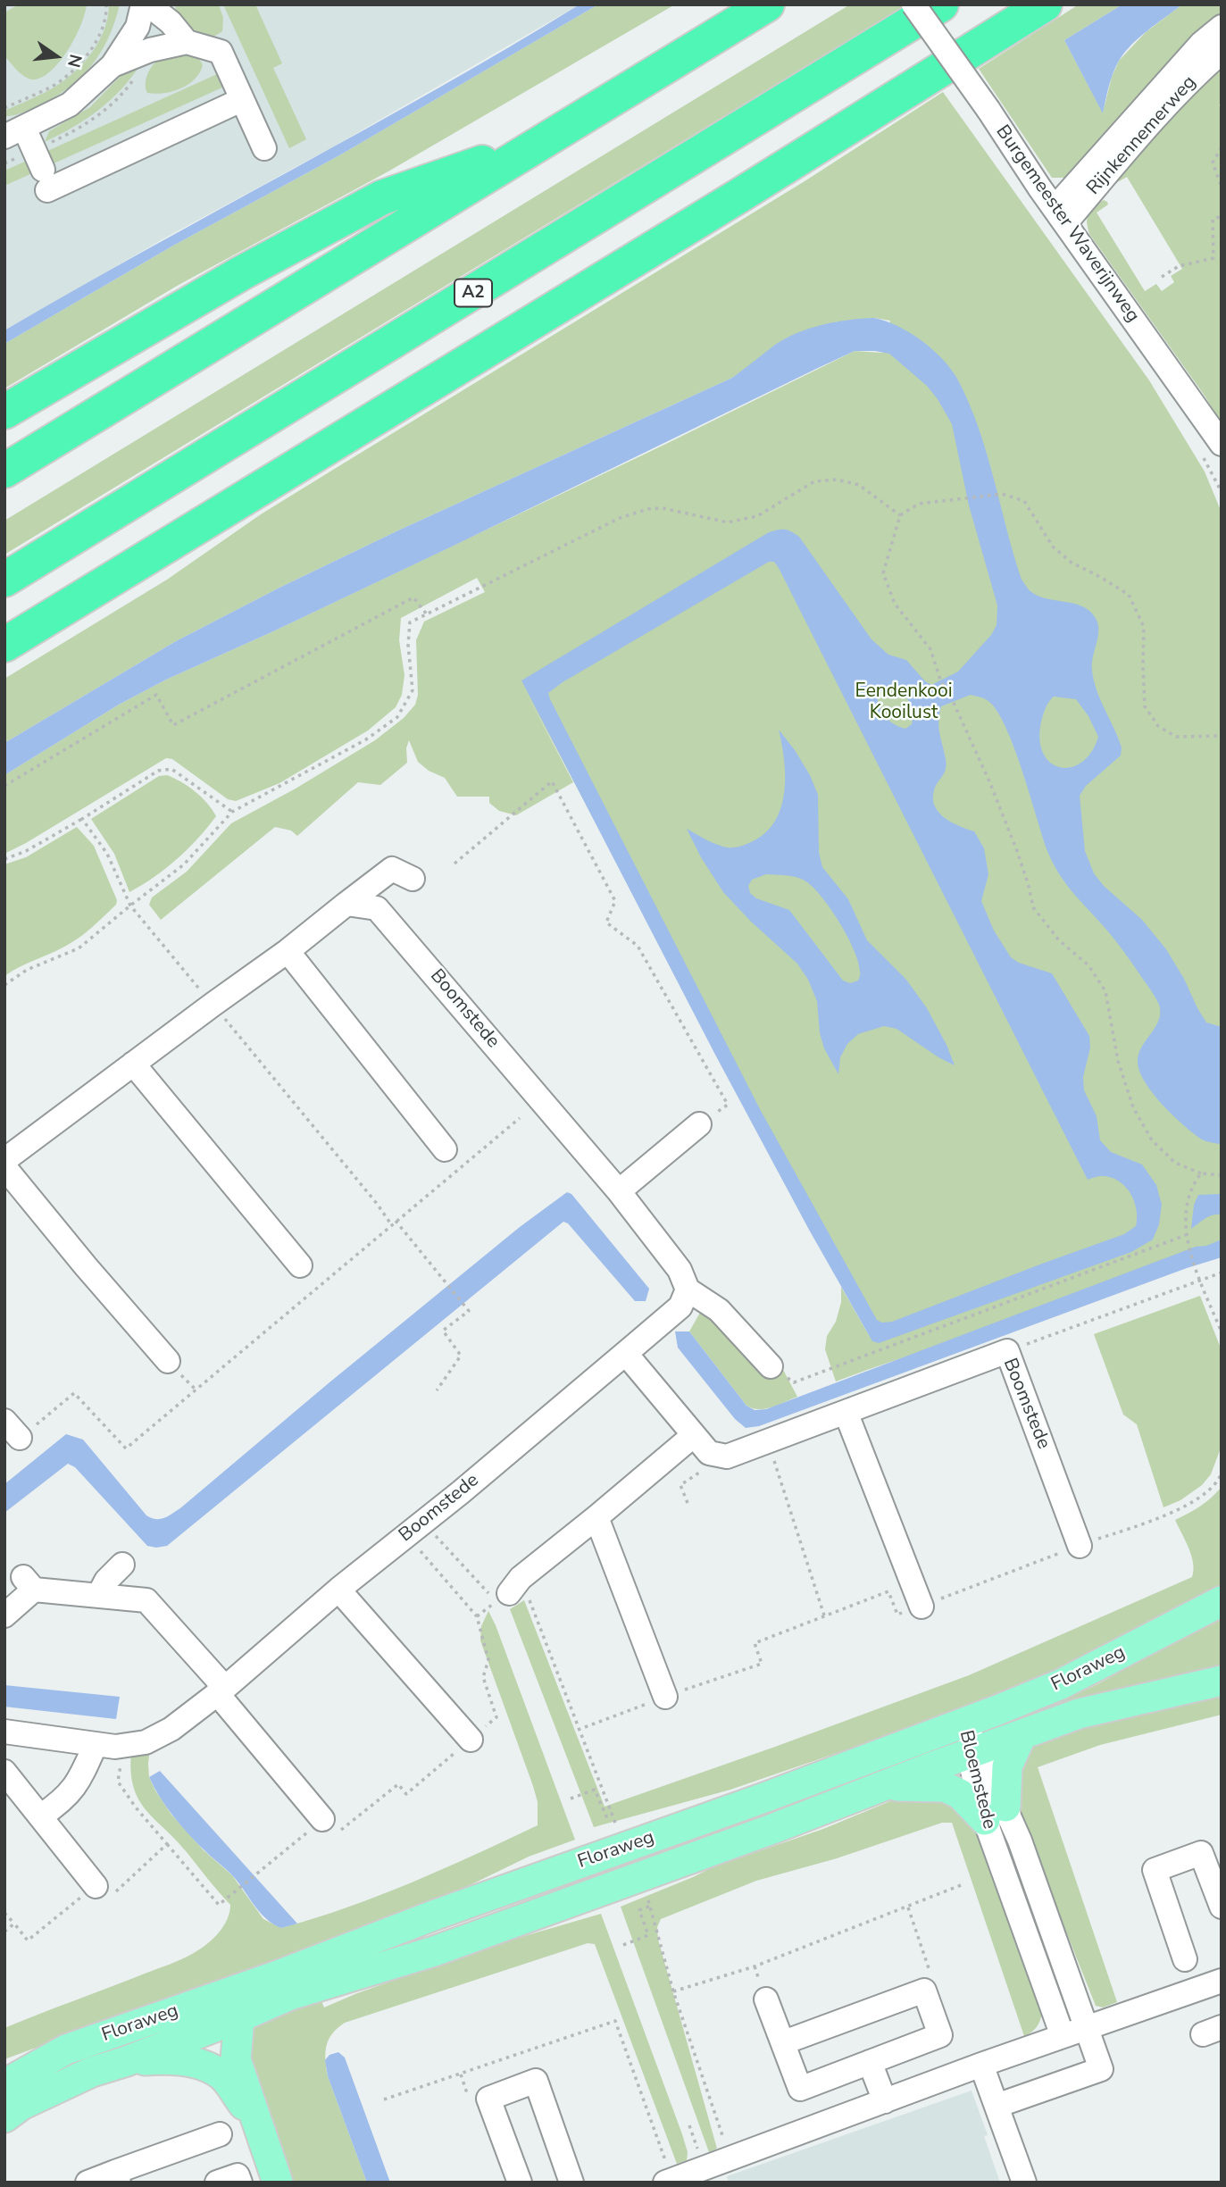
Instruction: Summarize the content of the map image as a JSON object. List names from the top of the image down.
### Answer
{
  "streets": {
    "highway": ["A2"],
    "main road": ["Floraweg"],
    "street": [
      "Rijnkennemerweg",
      "Burgemeester Waverijnweg",
      "Boomstede",
      "Bloemstede"
    ]
  },
  "crossings": [
    ["Rijnkennemerweg", "Burgemeester Waverijnweg"],
    ["Floraweg", "Bloemstede"]
  ],
  "parks": ["Eendenkooi Kooilust"],
  "north": "right"
}
